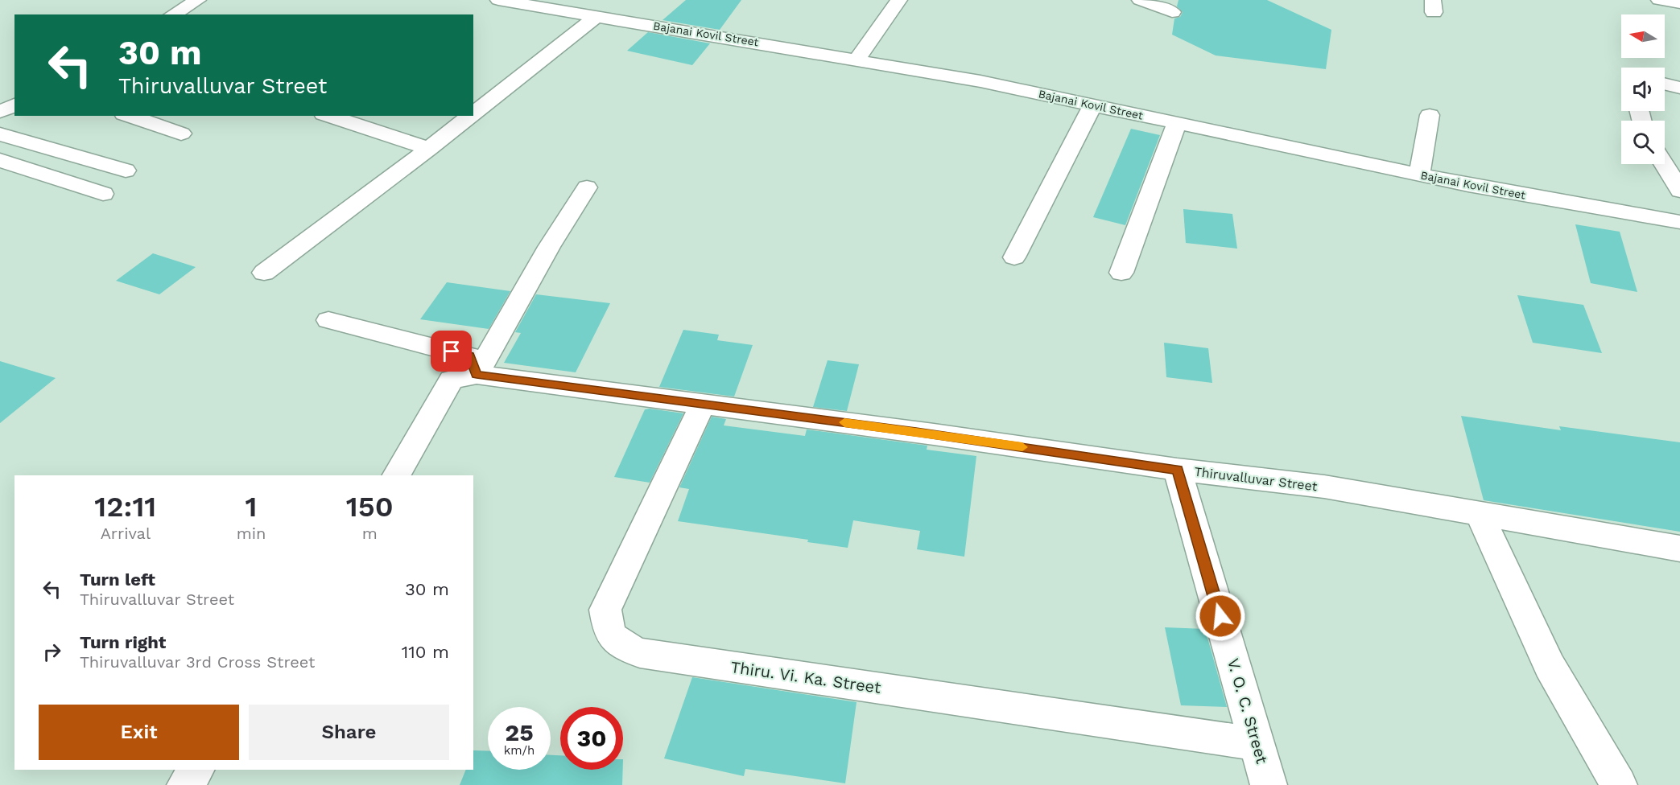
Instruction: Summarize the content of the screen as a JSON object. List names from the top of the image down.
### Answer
{
  "streets": {
    "street": [
      "Bajanai Kovil Street",
      "Thiruvalluvar Street",
      "Thiru. Vi. Ka. Street",
      "V. O. C. Street"
    ]
  },
  "crossings": [
    ["Thiruvalluvar Street", "Thiru. Vi. Ka. Street"],
    ["Thiruvalluvar Street", "V. O. C. Street"],
    ["Thiru. Vi. Ka. Street", "V. O. C. Street"]
  ],
  "north": "left",
  "page": {
    "turn": ["30 m", "Thiruvalluvar Street"],
    "eta": [
      "12:11",
      "Arrival",
      "1",
      "min",
      "150",
      "m"
    ],
    "list": [
      {
        "name": "Turn left",
        "note": "Thiruvalluvar Street",
        "value": "30 m"
      },
      {
        "name": "Turn right",
        "note": "Thiruvalluvar 3rd Cross Street",
        "value": "110 m"
      }
    ],
    "buttons": ["Exit", "Share"],
    "speed": "25 km/h",
    "limit": "30"
  }
}
